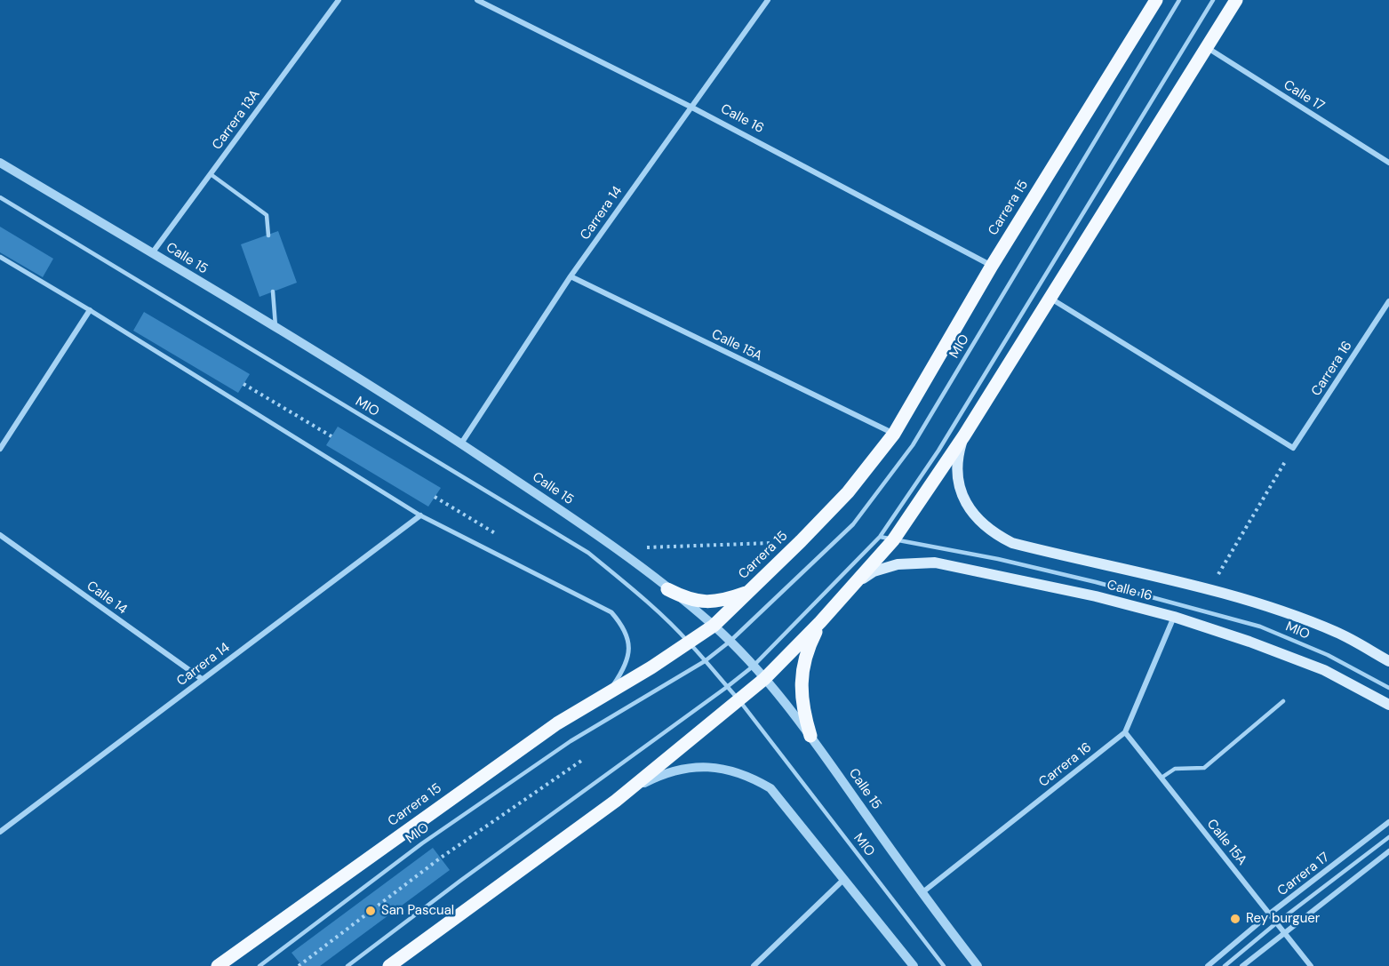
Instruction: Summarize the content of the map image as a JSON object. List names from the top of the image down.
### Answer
{
  "streets": {
    "main road": ["Calle 16", "Carrera 15"],
    "street": [
      "Calle 17",
      "Carrera 13A",
      "Carrera 14",
      "Calle 15",
      "Calle 15A",
      "Carrera 16",
      "Calle 14",
      "Carrera 17"
    ],
    "lane": ["MIO"]
  },
  "crossings": [
    ["Calle 16", "Carrera 15"],
    ["Calle 16", "Carrera 14"],
    ["Calle 16", "Carrera 16"],
    ["Carrera 13A", "Calle 15"],
    ["Carrera 15", "Calle 15"],
    ["Carrera 15", "Calle 15A"],
    ["Carrera 15", "MIO"],
    ["Carrera 14", "Calle 15"],
    ["Carrera 14", "Calle 15A"],
    ["Carrera 14", "Calle 14"],
    ["Calle 15", "MIO"],
    ["Calle 15", "Carrera 16"],
    ["Calle 15A", "Carrera 16"],
    ["Calle 15A", "Carrera 17"]
  ],
  "places": ["San Pascual", "Rey burguer"]
}
